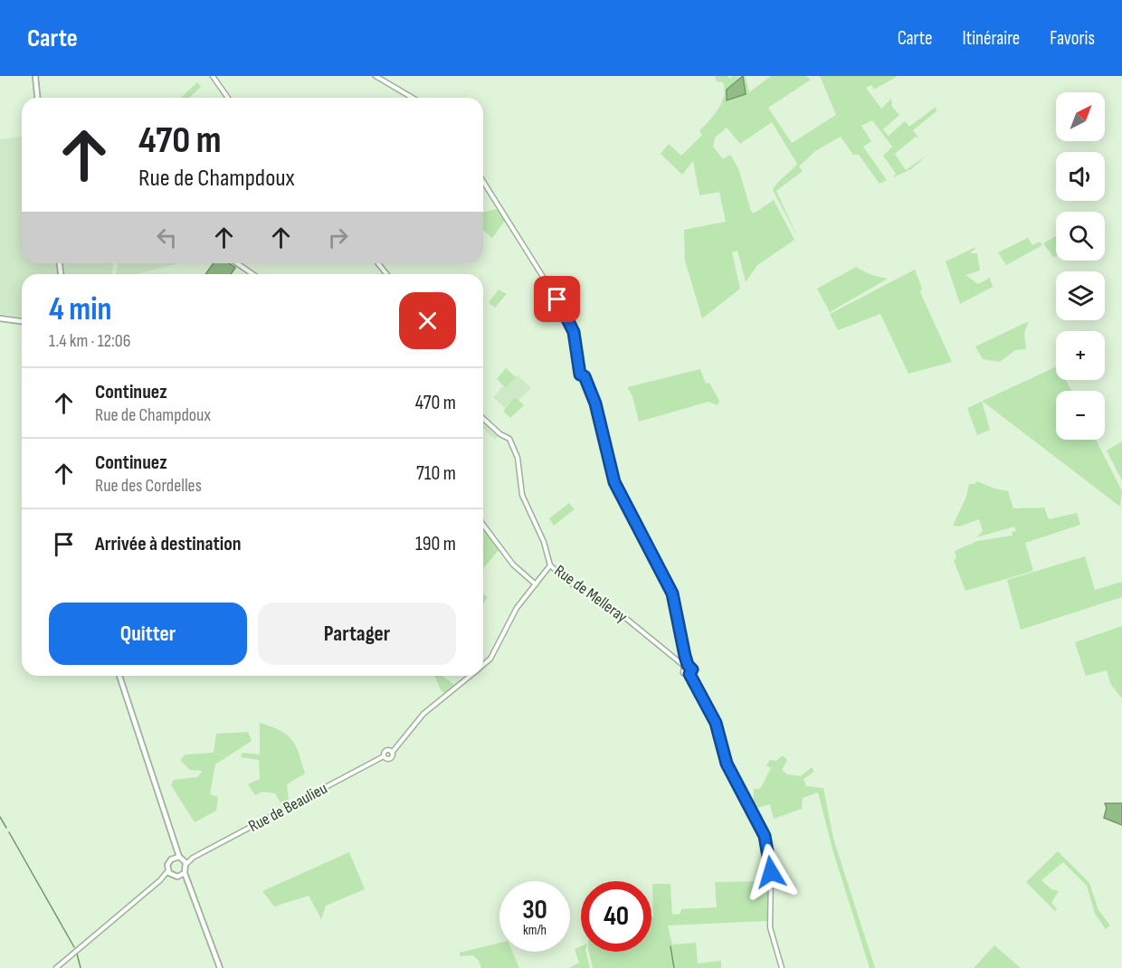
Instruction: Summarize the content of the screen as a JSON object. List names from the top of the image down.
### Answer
{
  "streets": {
    "street": ["Rue de Melleray", "Rue de Beaulieu"]
  },
  "north": "top right",
  "page": {
    "header": "Carte",
    "nav": ["Carte", "Itinéraire", "Favoris"],
    "map_buttons": ["+", "−"],
    "turn": ["470 m", "Rue de Champdoux"],
    "heading": ["4 min", "1.4 km · 12:06"],
    "list": [
      {
        "name": "Continuez",
        "note": "Rue de Champdoux",
        "value": "470 m"
      },
      {
        "name": "Continuez",
        "note": "Rue des Cordelles",
        "value": "710 m"
      },
      {
        "name": "Arrivée à destination",
        "value": "190 m"
      }
    ],
    "buttons": ["Quitter", "Partager"],
    "speed": "30 km/h",
    "limit": "40"
  }
}
